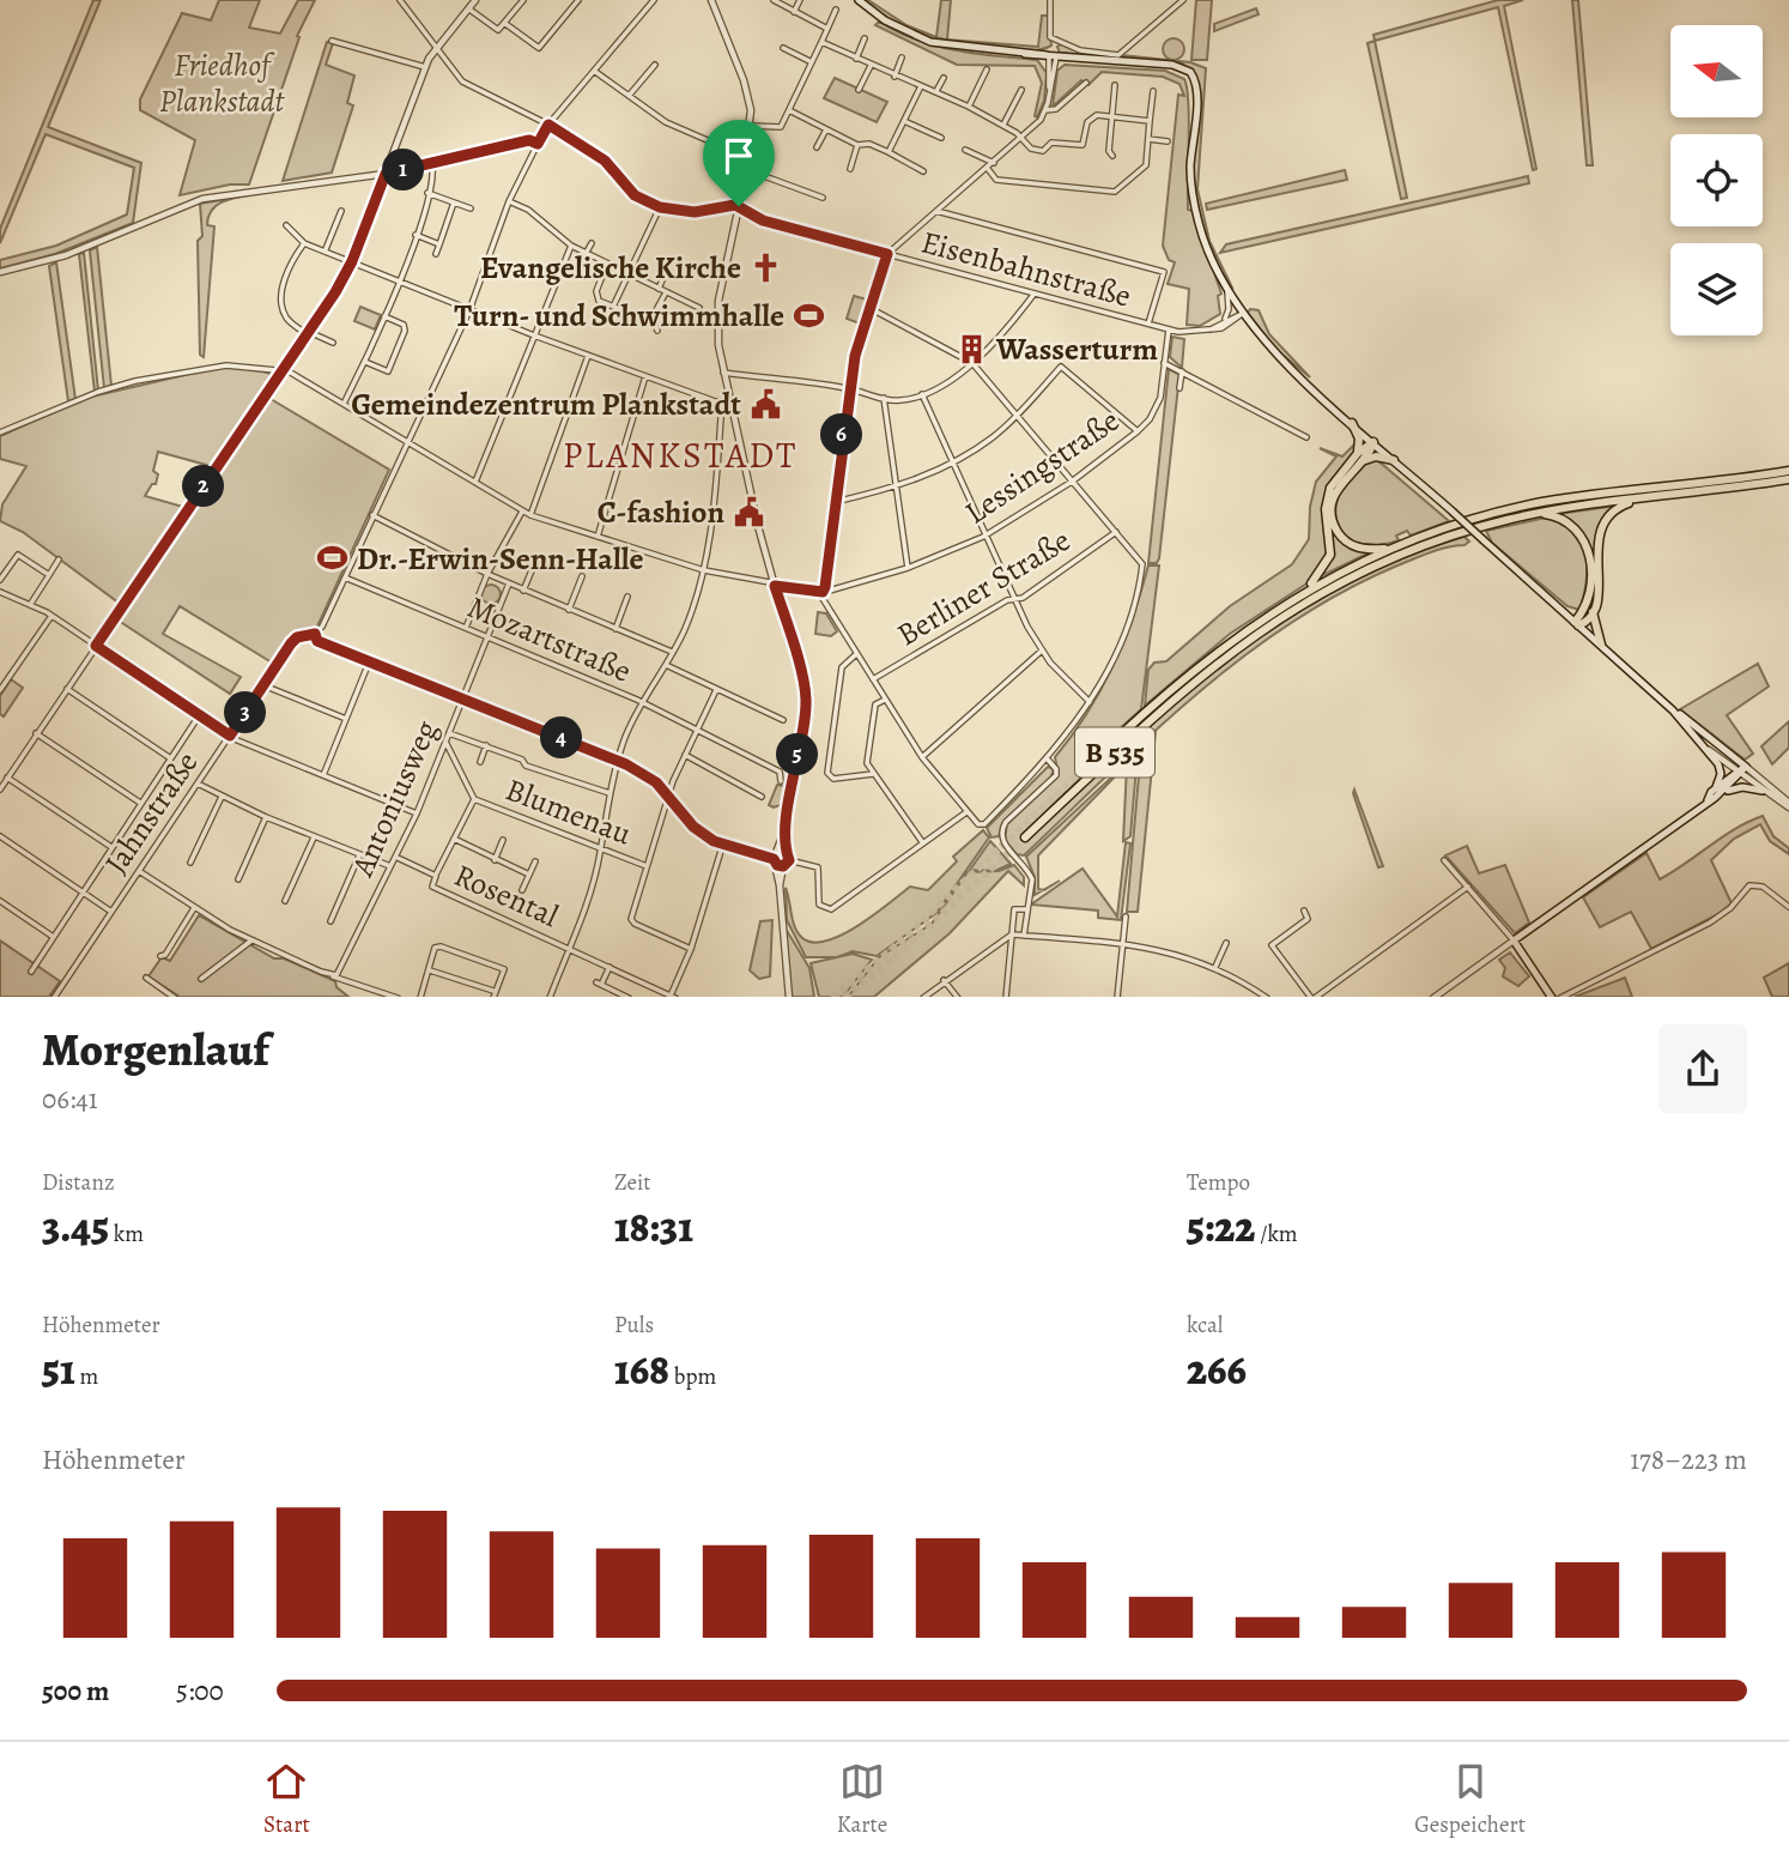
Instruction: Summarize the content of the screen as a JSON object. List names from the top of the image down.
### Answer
{
  "streets": {
    "highway": ["B 535"],
    "street": [
      "Eisenbahnstraße",
      "Lessingstraße",
      "Berliner Straße",
      "Mozartstraße",
      "Antoniusweg",
      "Blumenau",
      "Jahnstraße",
      "Rosental"
    ]
  },
  "crossings": [
    ["Eisenbahnstraße", "Lessingstraße"],
    ["Mozartstraße", "Antoniusweg"],
    ["Mozartstraße", "Jahnstraße"],
    ["Antoniusweg", "Rosental"]
  ],
  "districts": ["PLANKSTADT"],
  "parks": ["Friedhof Plankstadt"],
  "places": {
    "church": ["Evangelische Kirche"],
    "sports": ["Turn- und Schwimmhalle", "Dr.-Erwin-Senn-Halle"],
    "building": ["Wasserturm"],
    "public building": ["Gemeindezentrum Plankstadt", "C-fashion"]
  },
  "north": "left",
  "page": {
    "pins": [
      "1",
      "6",
      "2",
      "3",
      "4",
      "5"
    ],
    "heading": ["Morgenlauf", "06:41"],
    "stats": [
      ["Distanz", "3.45 km"],
      ["Zeit", "18:31"],
      ["Tempo", "5:22 /km"],
      ["Höhenmeter", "51 m"],
      ["Puls", "168 bpm"],
      ["kcal", "266"]
    ],
    "chart": ["Höhenmeter", "178–223 m"],
    "list": [
      {
        "name": "500 m",
        "note": "5:00"
      }
    ],
    "tabs": ["Start", "Karte", "Gespeichert"]
  }
}
